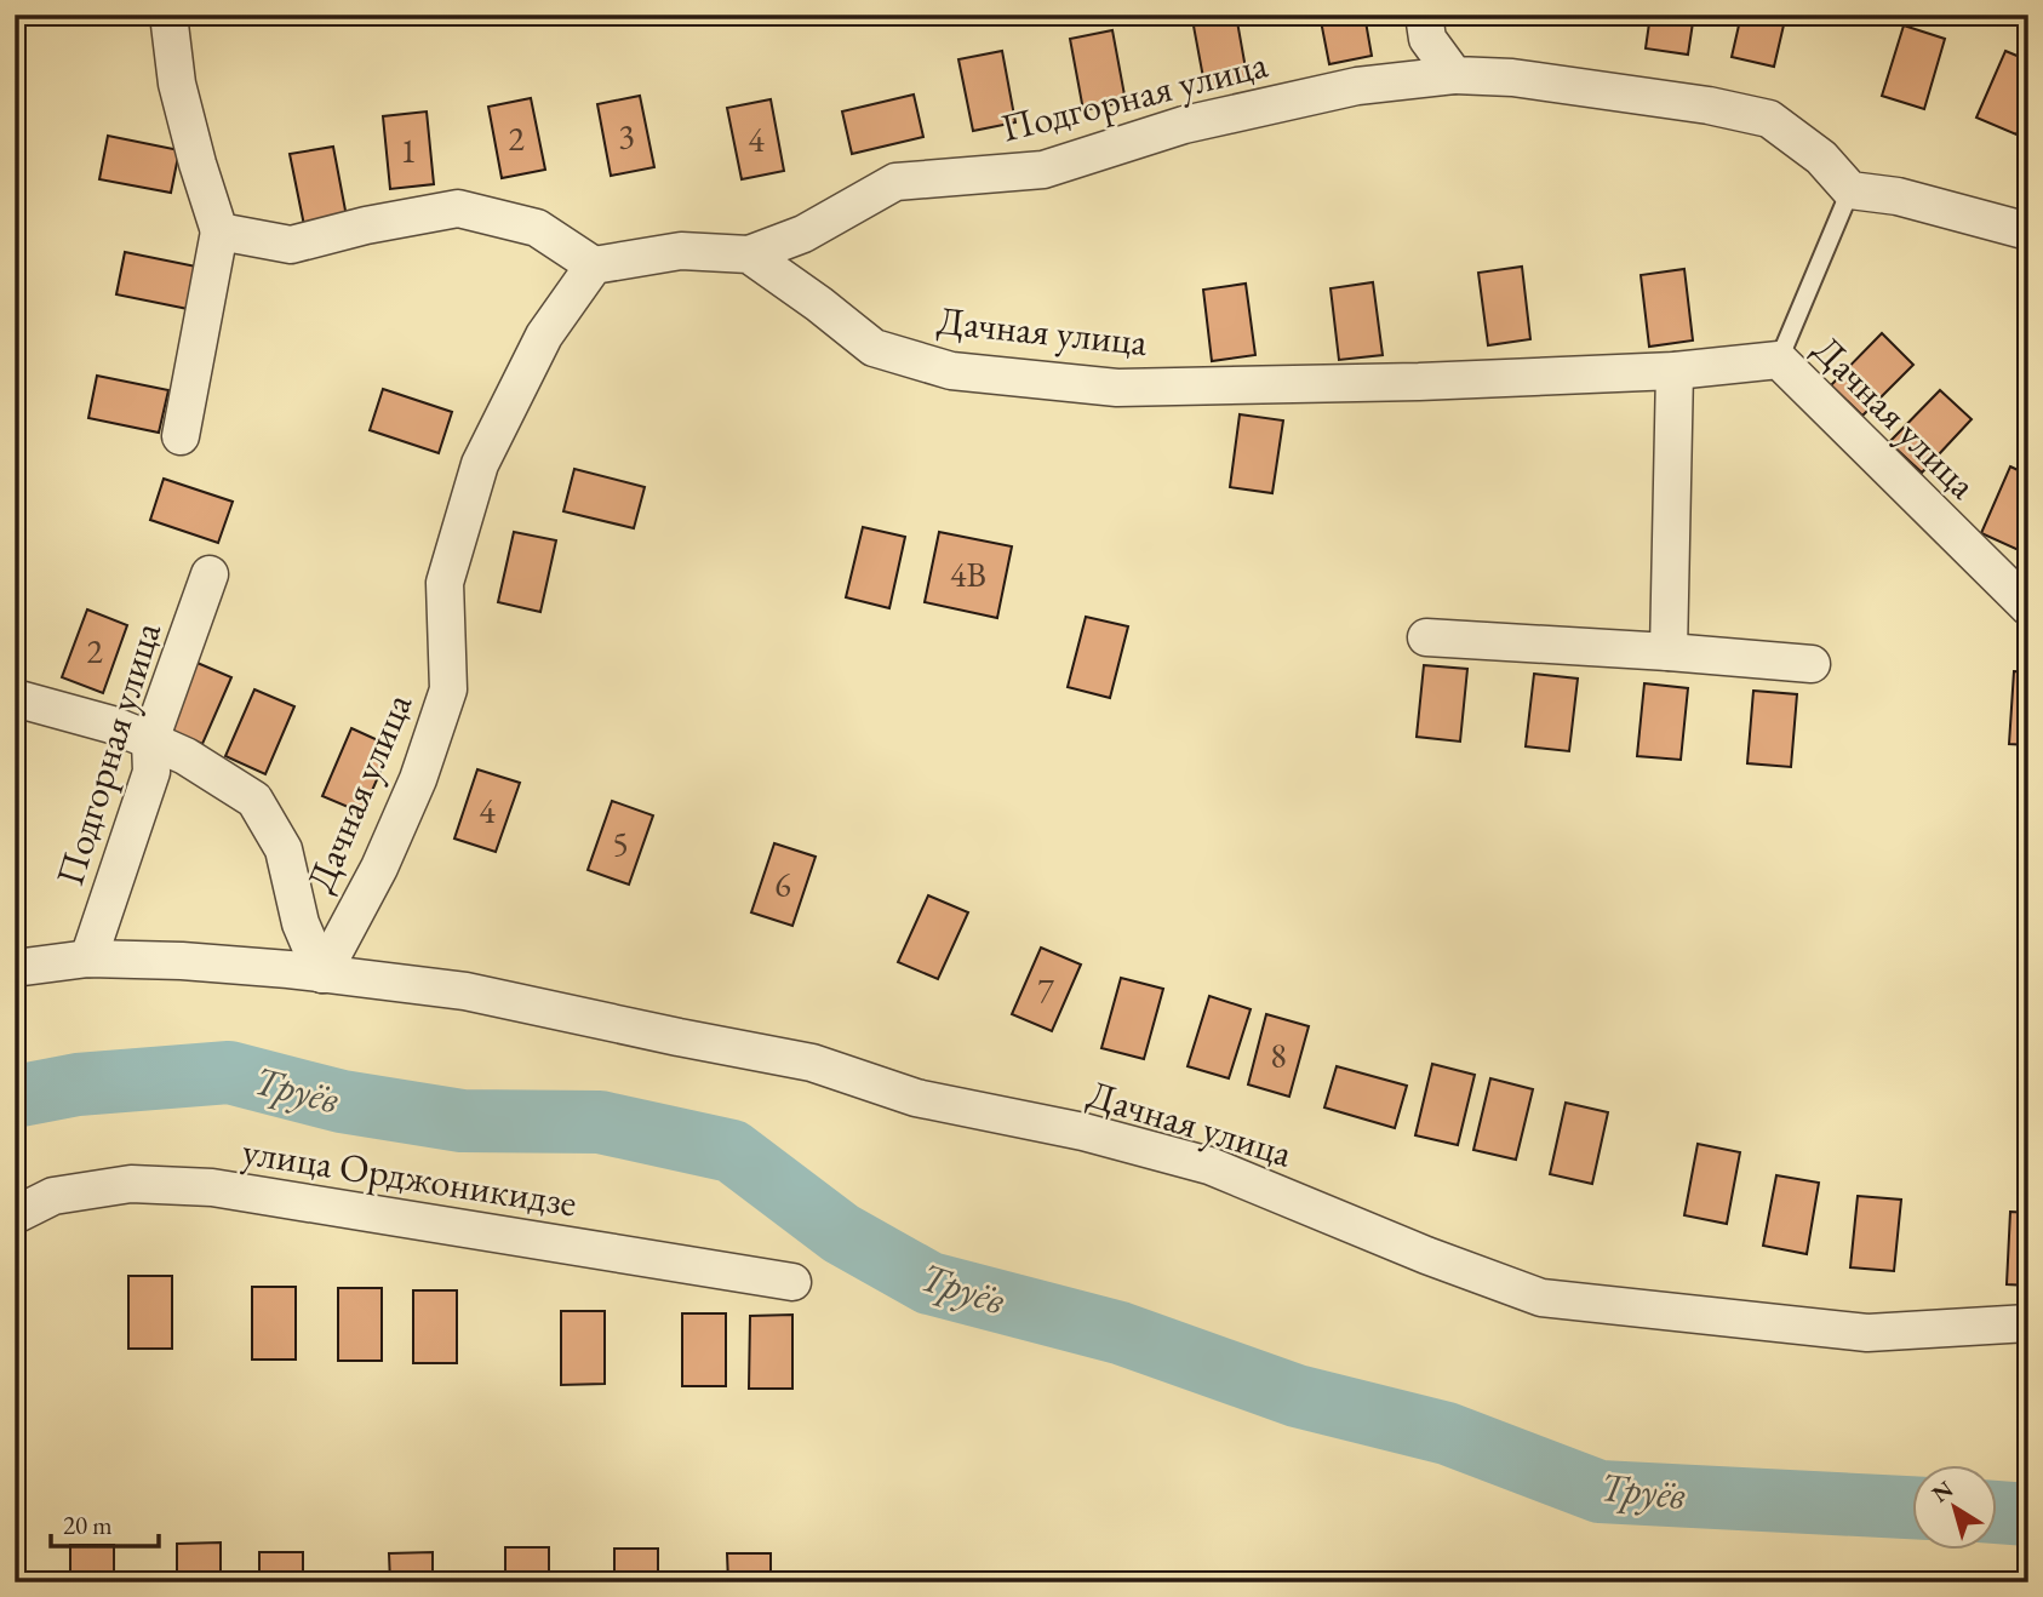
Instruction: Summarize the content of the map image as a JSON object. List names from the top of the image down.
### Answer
{
  "streets": {
    "street": ["Подгорная улица", "Дачная улица", "улица Орджоникидзе"]
  },
  "crossings": [
    ["Подгорная улица", "Дачная улица"]
  ],
  "water": ["Труёв"],
  "house_numbers": [
    "3",
    "2",
    "4",
    "1",
    "4В",
    "2",
    "4",
    "5",
    "6",
    "7",
    "8"
  ],
  "scale_bar": "20 m",
  "north": "top left"
}
